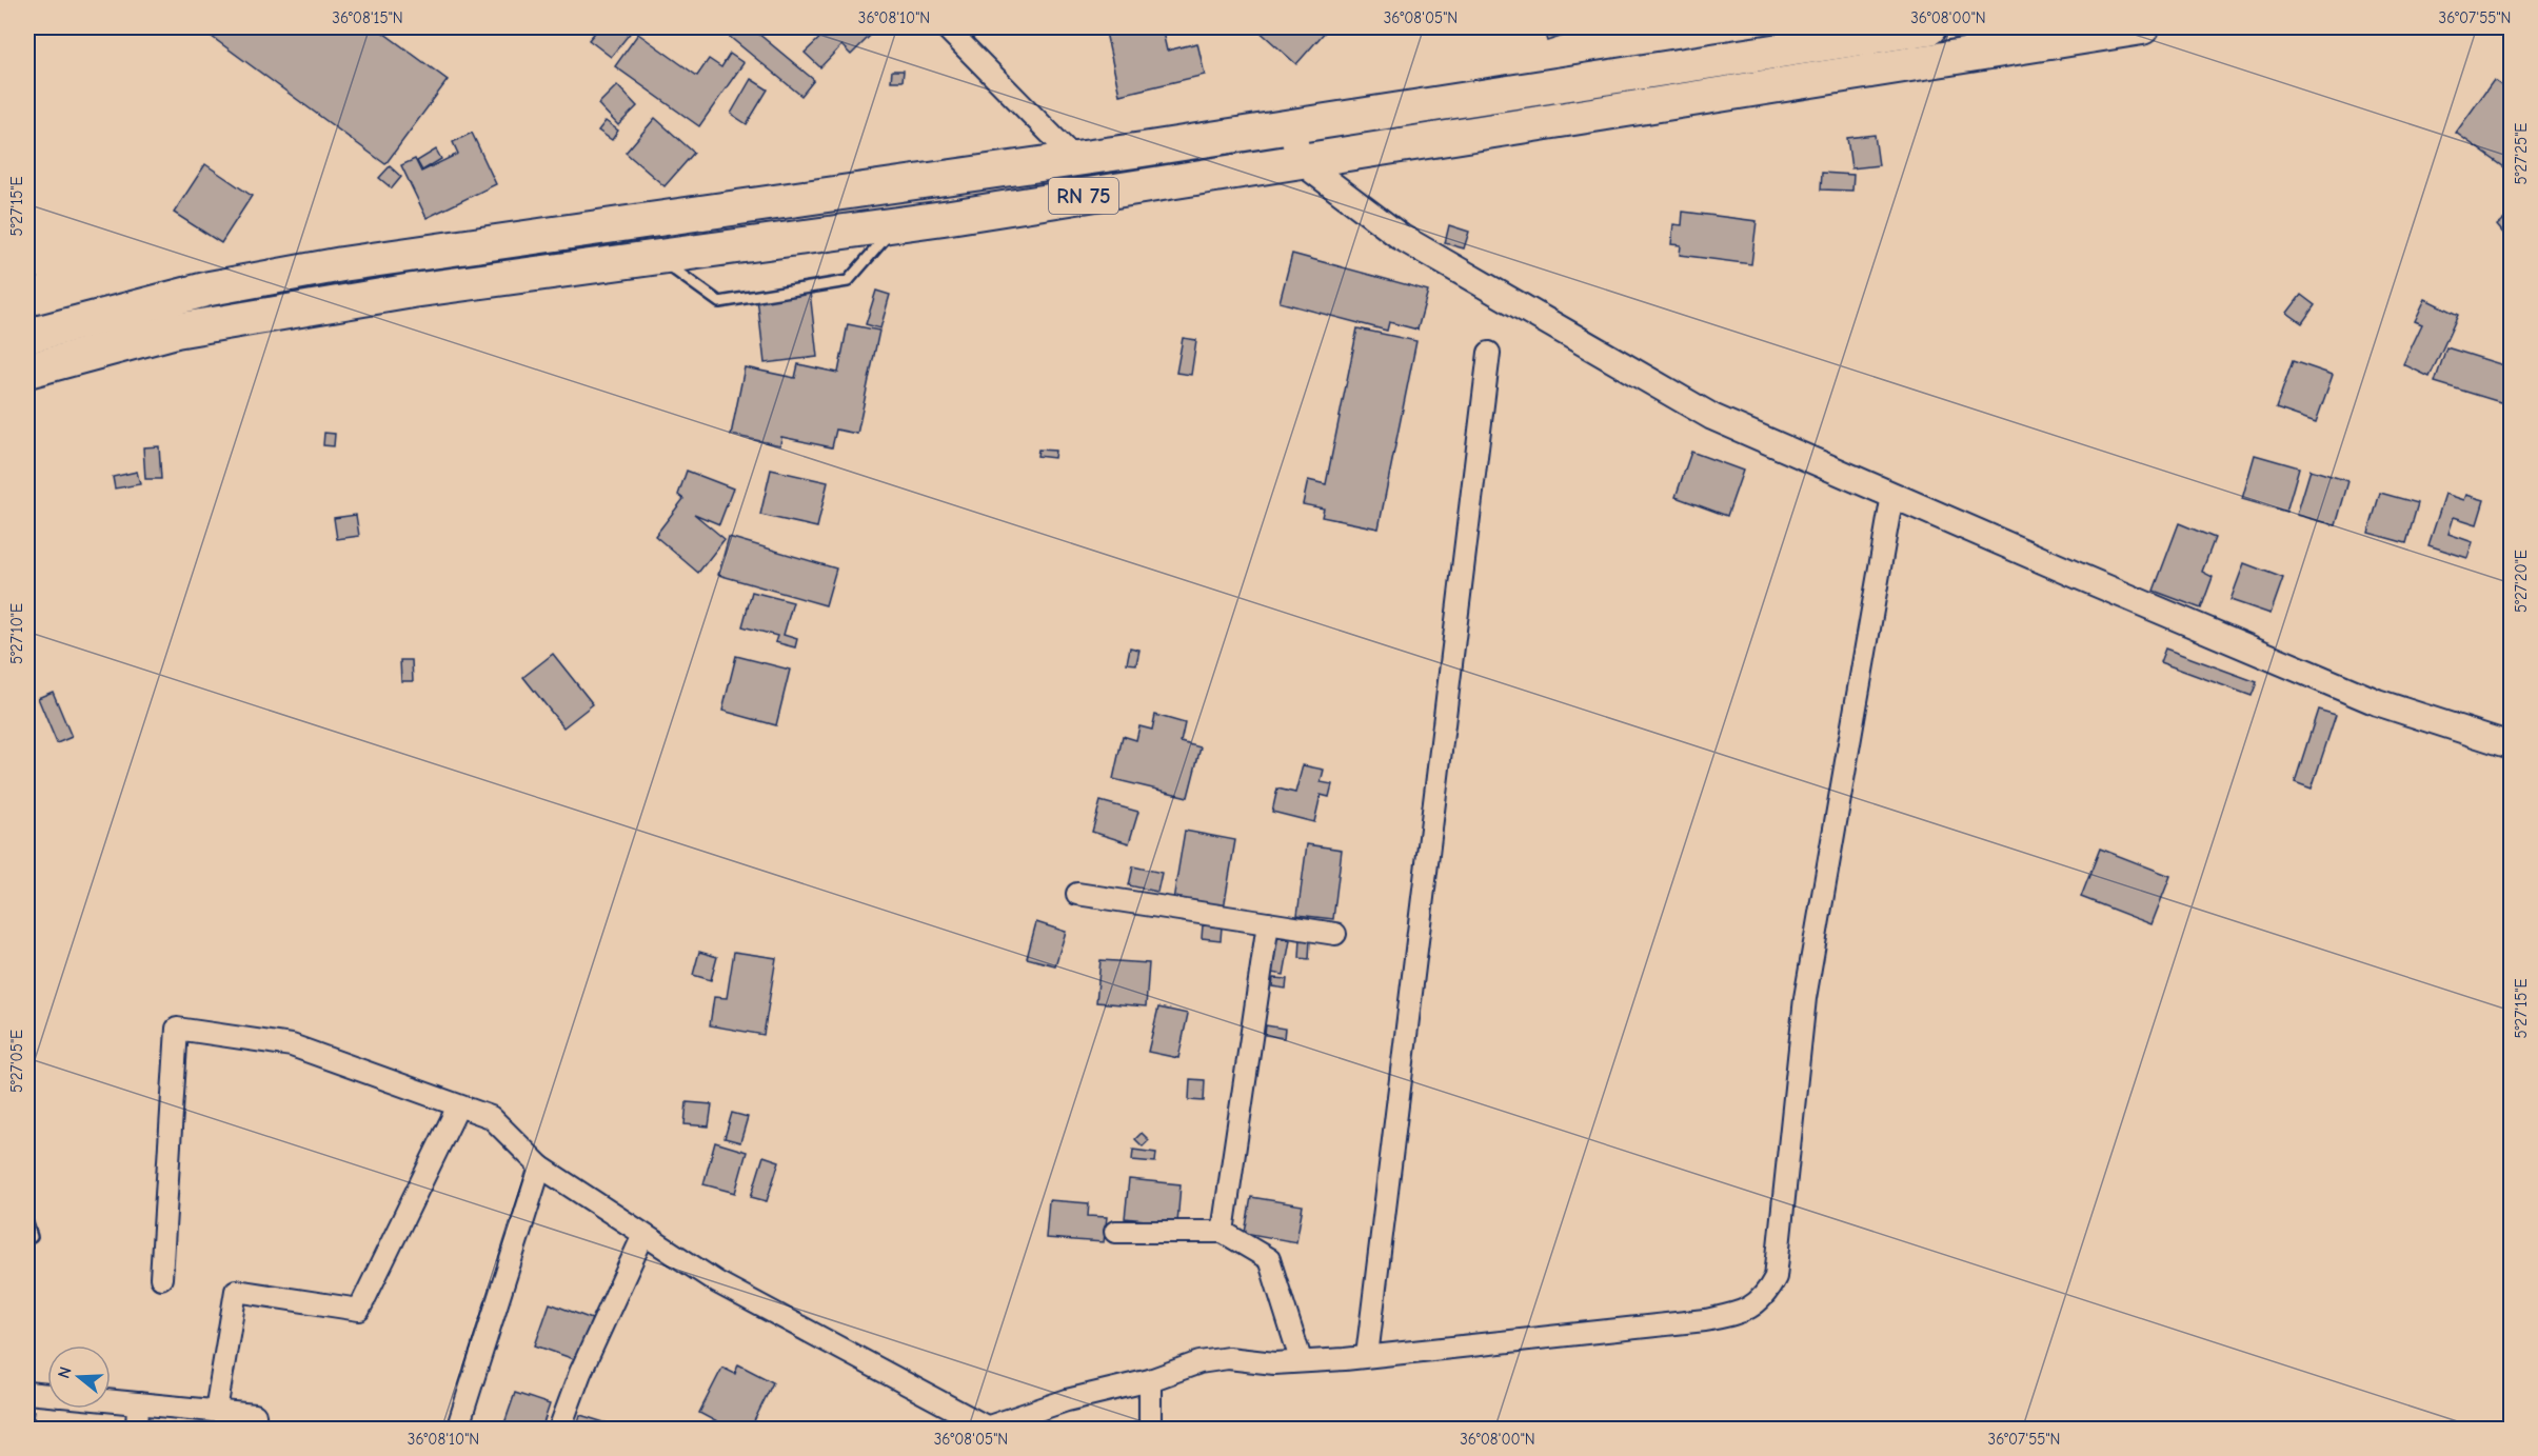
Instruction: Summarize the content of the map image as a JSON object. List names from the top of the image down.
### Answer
{
  "streets": {
    "highway": ["RN 75"]
  },
  "north": "left",
  "coordinates": [
    "36°08'15\"N",
    "36°08'10\"N",
    "36°08'05\"N",
    "36°08'00\"N",
    "36°07'55\"N",
    "5°27'25\"E",
    "5°27'15\"E",
    "5°27'20\"E",
    "5°27'10\"E",
    "5°27'05\"E"
  ]
}
